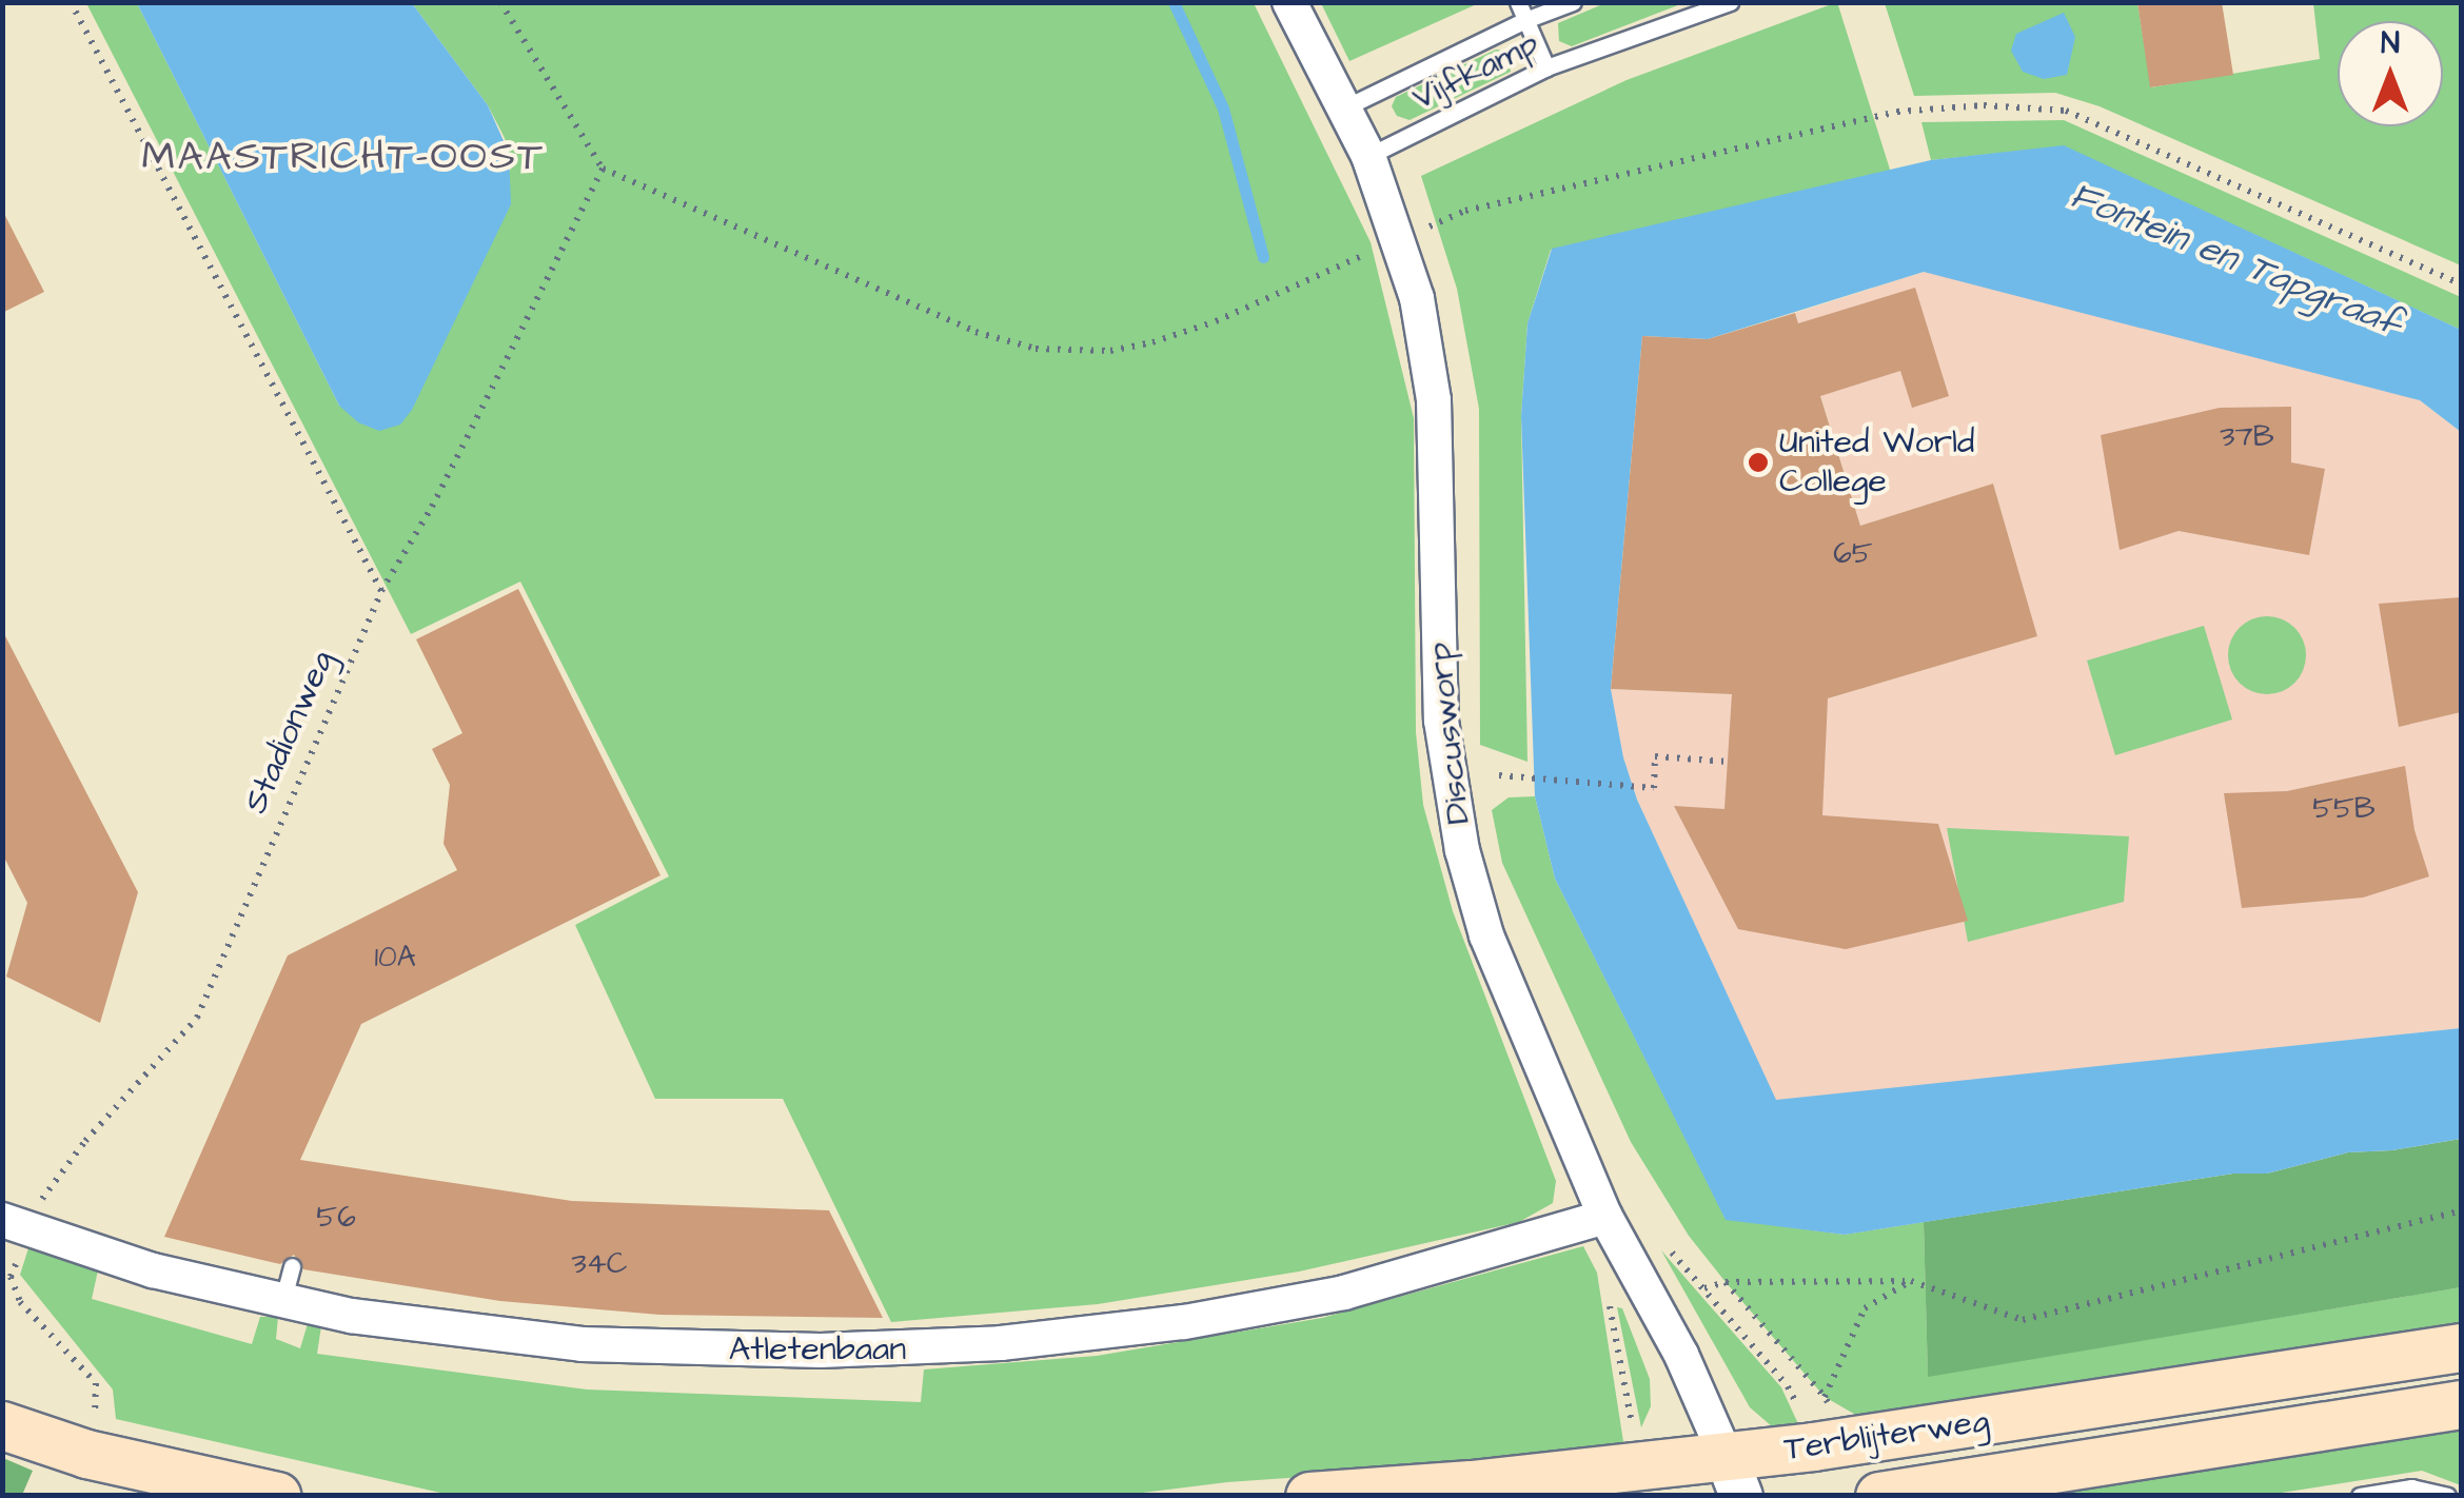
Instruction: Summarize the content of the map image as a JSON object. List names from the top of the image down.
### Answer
{
  "streets": {
    "main road": ["Terblijterweg"],
    "street": ["Discusworp", "Atletenbaan"],
    "lane": ["Vijfkamp"],
    "path": ["Stadionweg"]
  },
  "crossings": [
    ["Vijfkamp", "Discusworp"],
    ["Stadionweg", "Atletenbaan"],
    ["Discusworp", "Atletenbaan"],
    ["Discusworp", "Terblijterweg"]
  ],
  "districts": ["MAASTRICHT-OOST"],
  "water": ["Fontein en Tapgraaf"],
  "places": ["United World College"],
  "house_numbers": [
    "37B",
    "65",
    "55B",
    "10A",
    "56",
    "34C"
  ],
  "north": "top"
}
